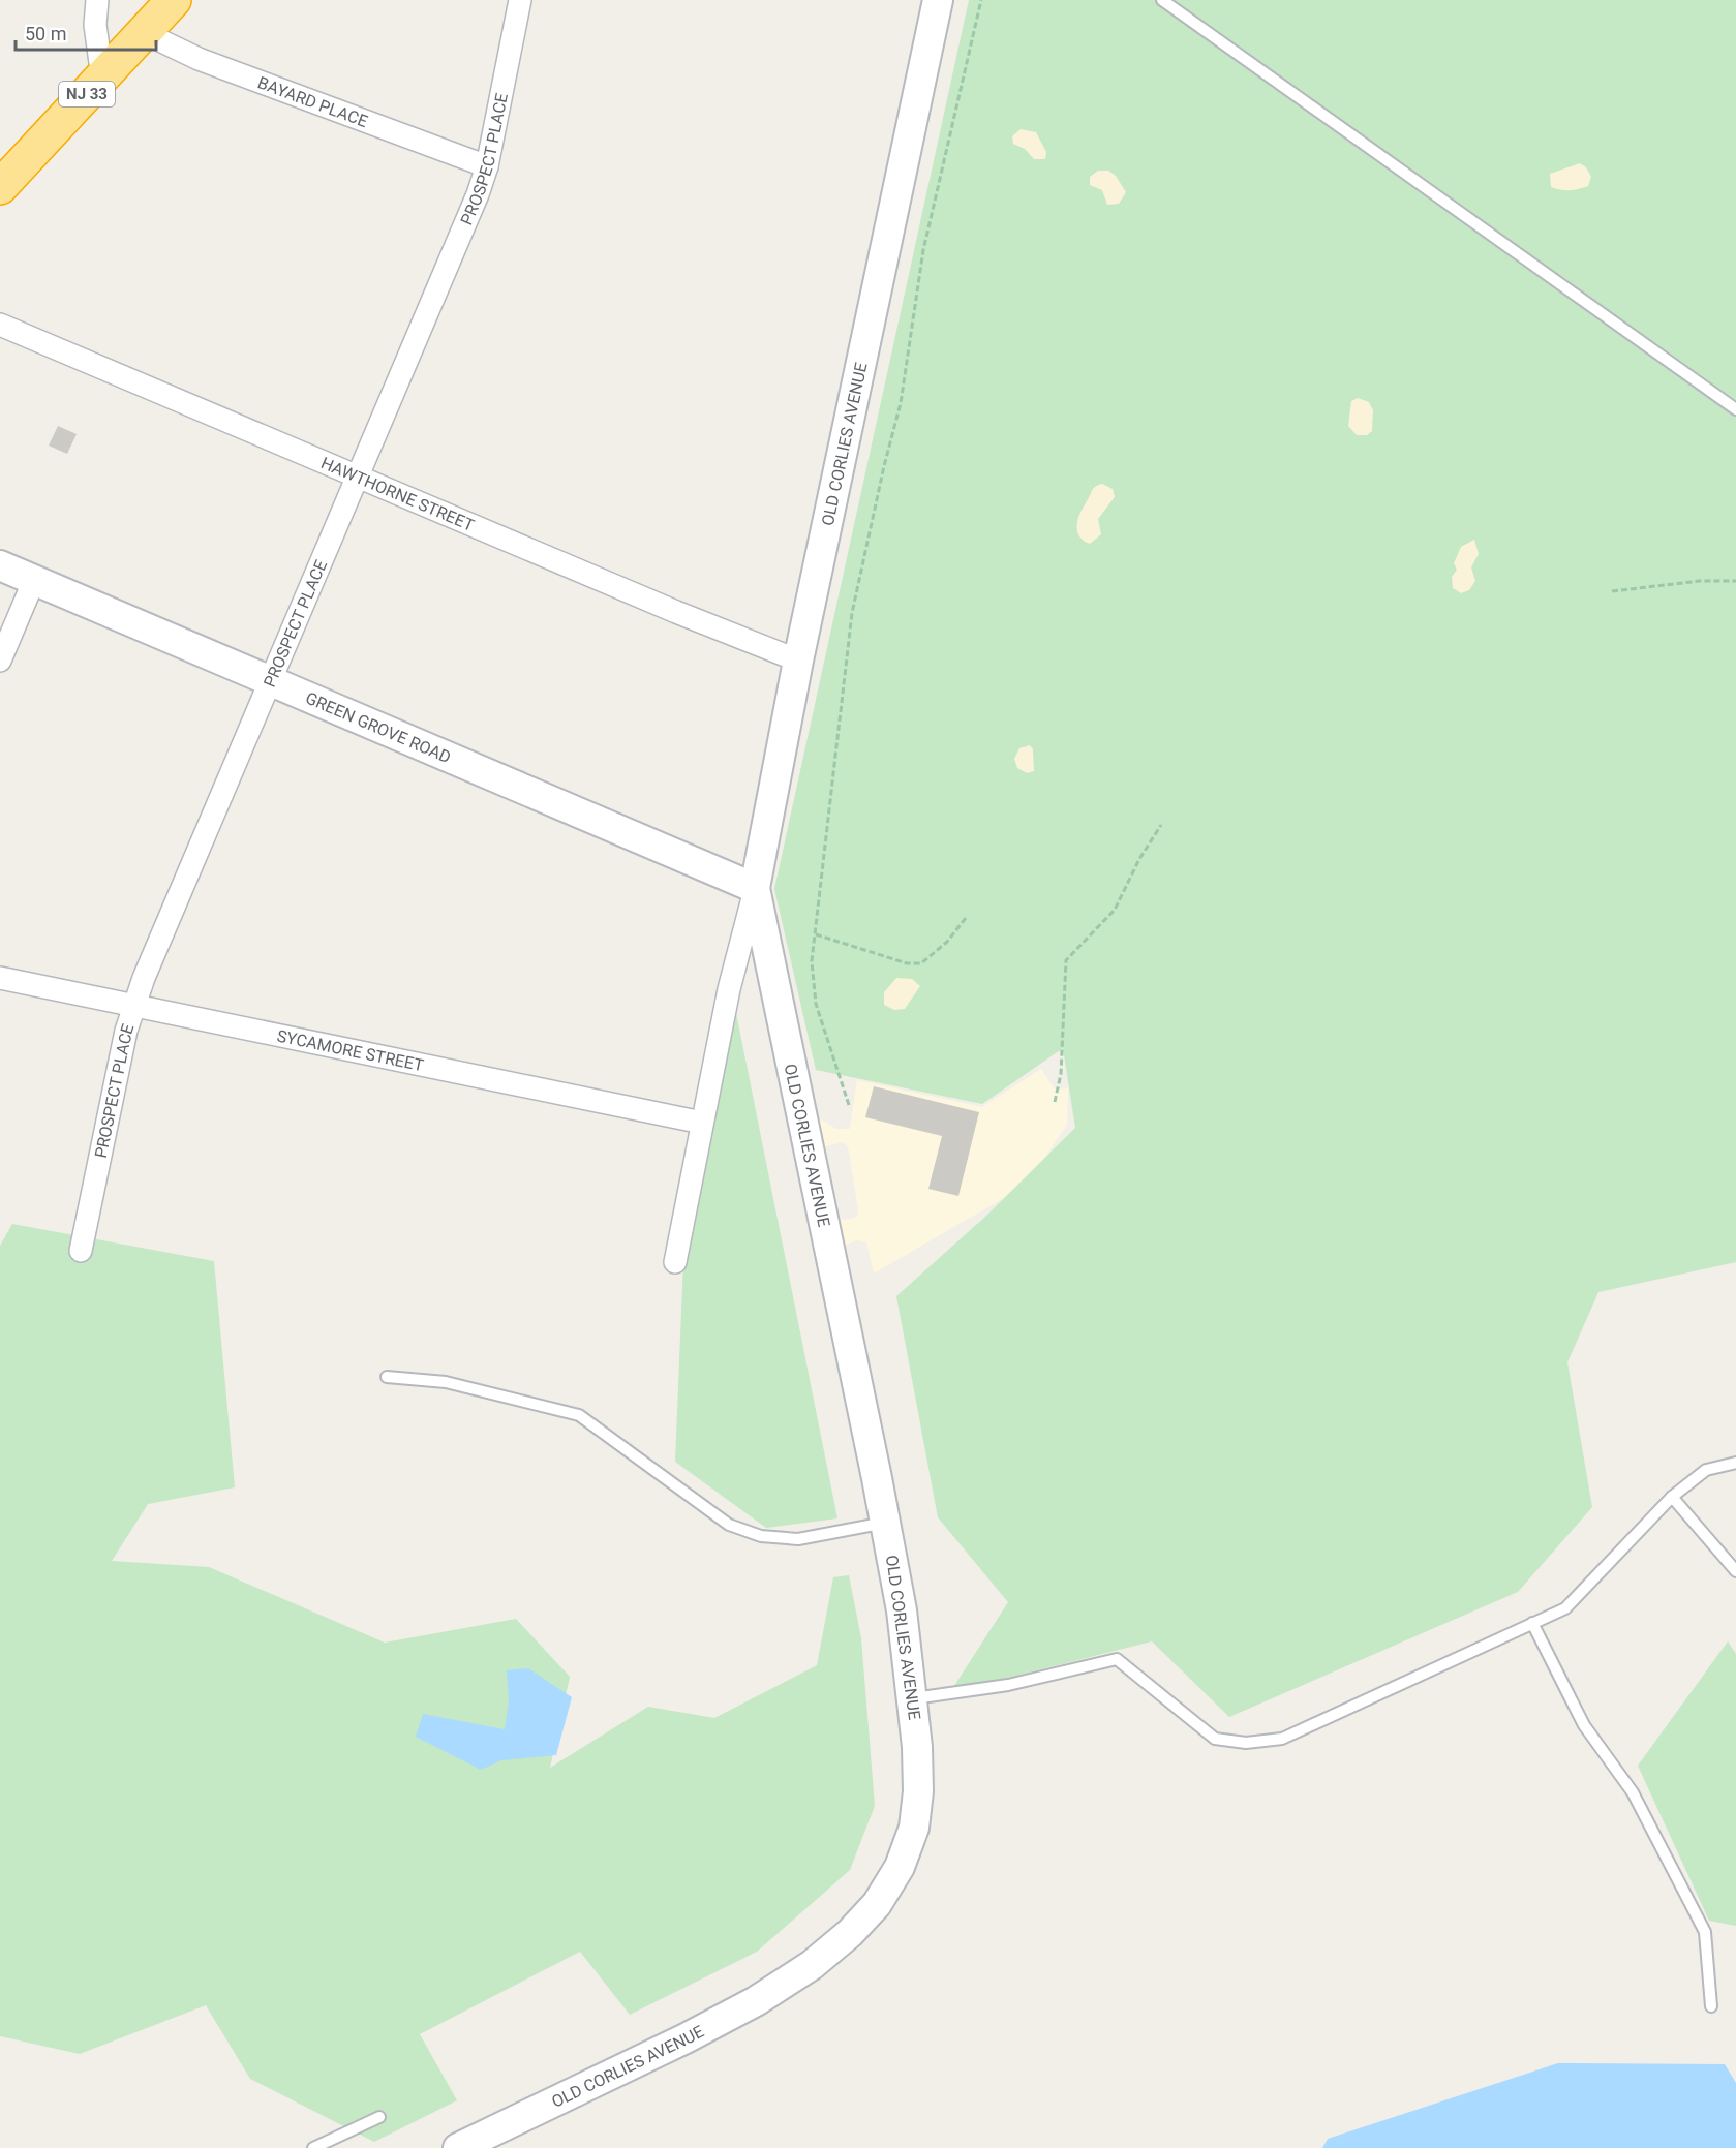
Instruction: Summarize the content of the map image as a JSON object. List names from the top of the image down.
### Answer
{
  "streets": {
    "highway": ["NJ 33"],
    "street": [
      "BAYARD PLACE",
      "PROSPECT PLACE",
      "OLD CORLIES AVENUE",
      "HAWTHORNE STREET",
      "GREEN GROVE ROAD",
      "SYCAMORE STREET"
    ]
  },
  "crossings": [
    ["NJ 33", "BAYARD PLACE"],
    ["BAYARD PLACE", "PROSPECT PLACE"],
    ["PROSPECT PLACE", "HAWTHORNE STREET"],
    ["PROSPECT PLACE", "GREEN GROVE ROAD"],
    ["PROSPECT PLACE", "SYCAMORE STREET"],
    ["OLD CORLIES AVENUE", "HAWTHORNE STREET"],
    ["OLD CORLIES AVENUE", "GREEN GROVE ROAD"],
    ["OLD CORLIES AVENUE", "SYCAMORE STREET"]
  ],
  "scale_bar": "50 m"
}
